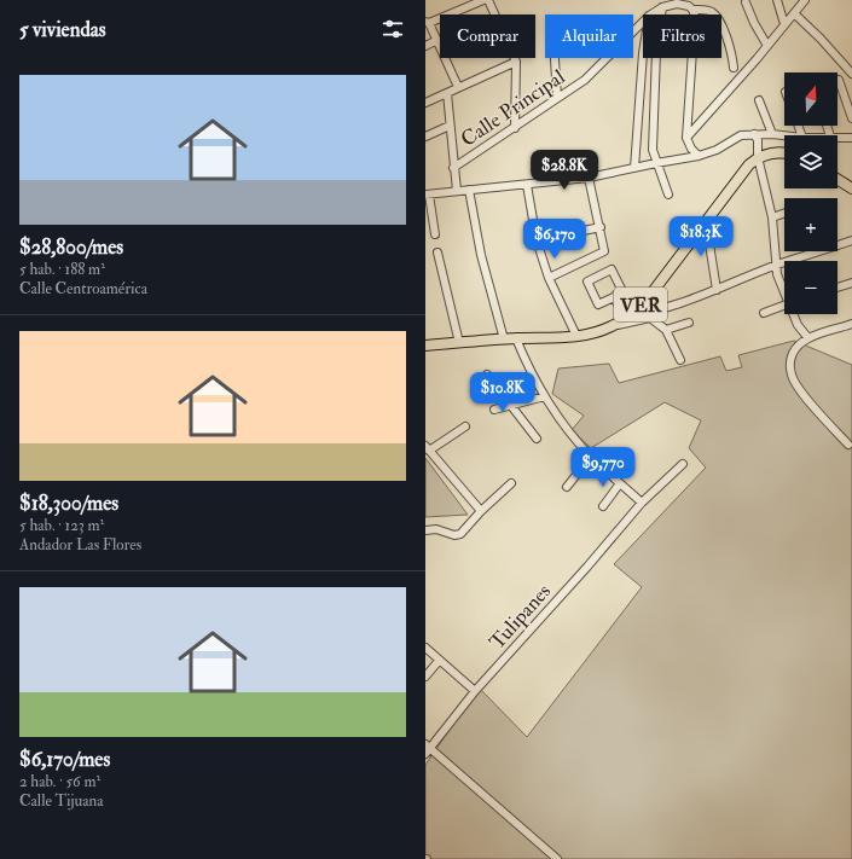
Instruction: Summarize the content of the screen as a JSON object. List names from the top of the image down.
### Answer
{
  "streets": {
    "main road": ["VER"],
    "street": ["Calle Principal", "Tulipanes"]
  },
  "north": "top",
  "page": {
    "heading": "5 viviendas",
    "chip": ["Comprar", "Alquilar", "Filtros"],
    "list": [
      {
        "name": "$28,800/mes",
        "note": "5 hab. · 188 m² · Calle Centroamérica"
      },
      {
        "name": "$18,300/mes",
        "note": "5 hab. · 123 m² · Andador Las Flores"
      },
      {
        "name": "$6,170/mes",
        "note": "2 hab. · 56 m² · Calle Tijuana"
      }
    ],
    "map_buttons": ["+", "−"],
    "price": [
      "$28.8K",
      "$18.3K",
      "$6,170",
      "$10.8K",
      "$9,770"
    ]
  }
}
